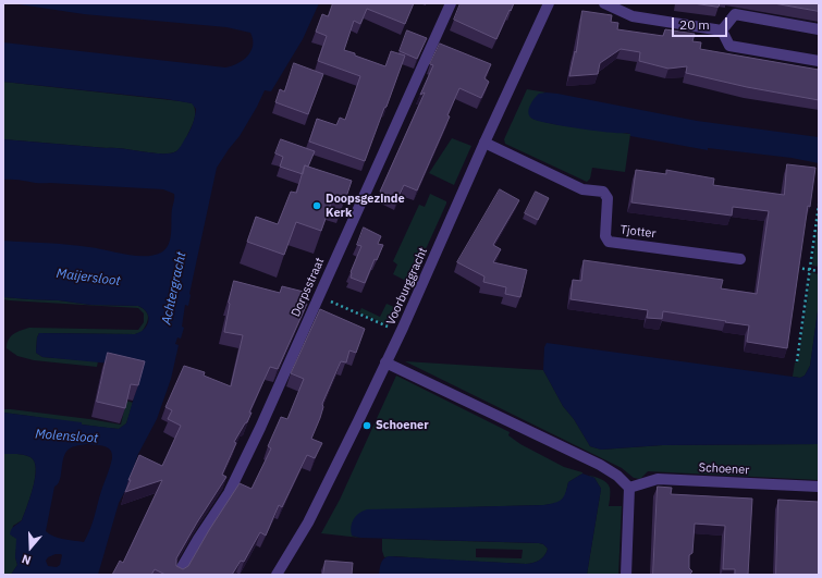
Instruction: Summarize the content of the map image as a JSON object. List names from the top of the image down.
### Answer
{
  "streets": {
    "street": [
      "Tjotter",
      "Voorburggracht",
      "Dorpsstraat",
      "Schoener"
    ]
  },
  "crossings": [
    ["Tjotter", "Voorburggracht"]
  ],
  "water": ["Maijersloot", "Achtergracht", "Molensloot"],
  "places": ["Doopsgezinde Kerk", "Schoener"],
  "scale_bar": "20 m",
  "north": "bottom"
}
